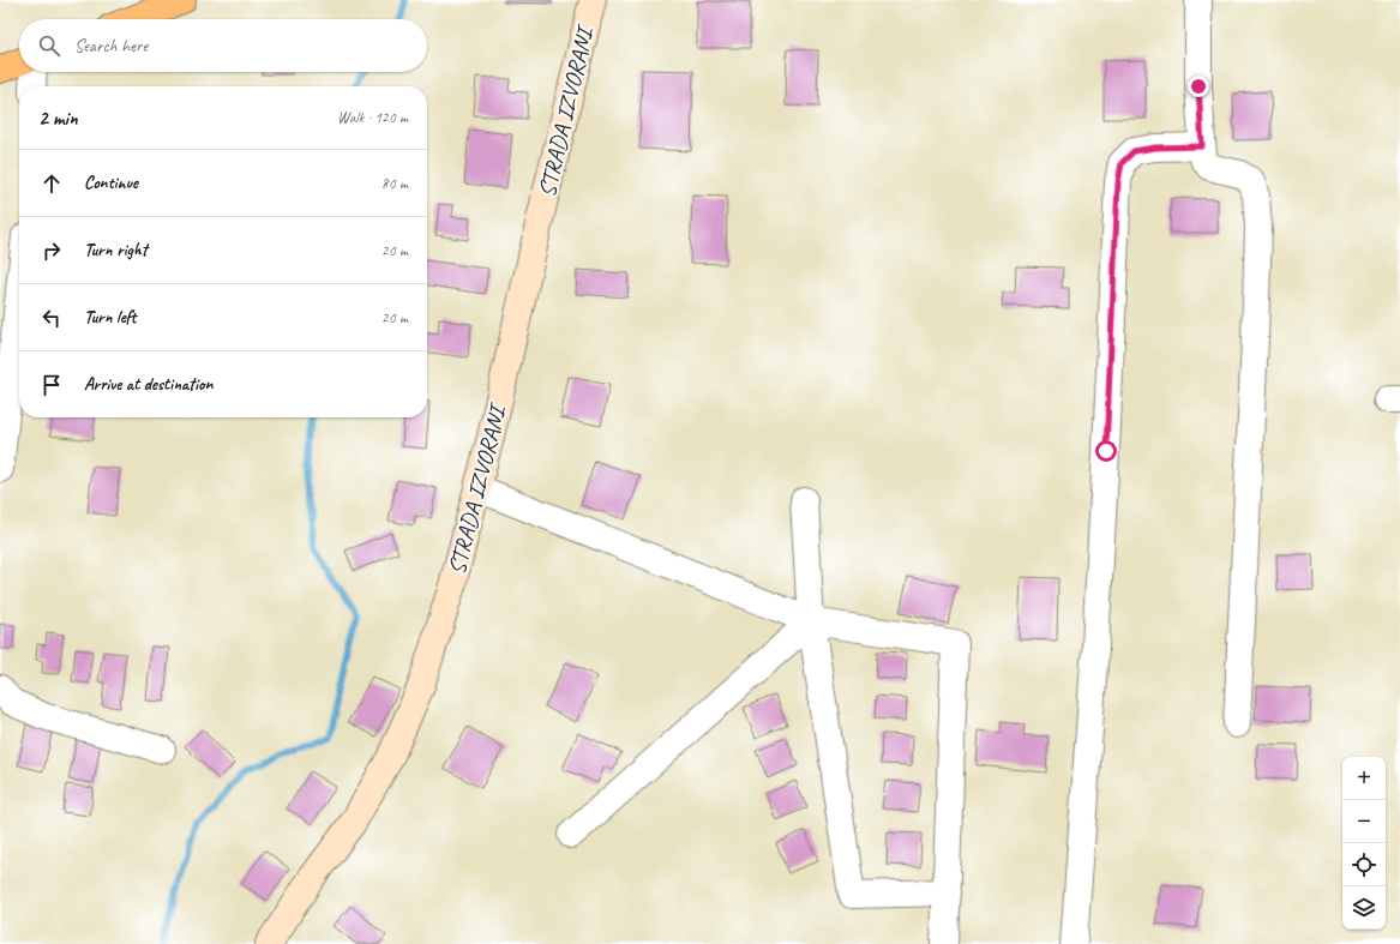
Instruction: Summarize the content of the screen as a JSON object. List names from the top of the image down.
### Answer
{
  "streets": {
    "street": ["STRADA IZVORANI"]
  },
  "page": {
    "search": "Search here",
    "heading": ["2 min", "Walk · 120 m"],
    "list": [
      ["Continue", "80 m"],
      ["Turn right", "20 m"],
      ["Turn left", "20 m"],
      "Arrive at destination"
    ],
    "map_buttons": ["+", "−"]
  }
}
